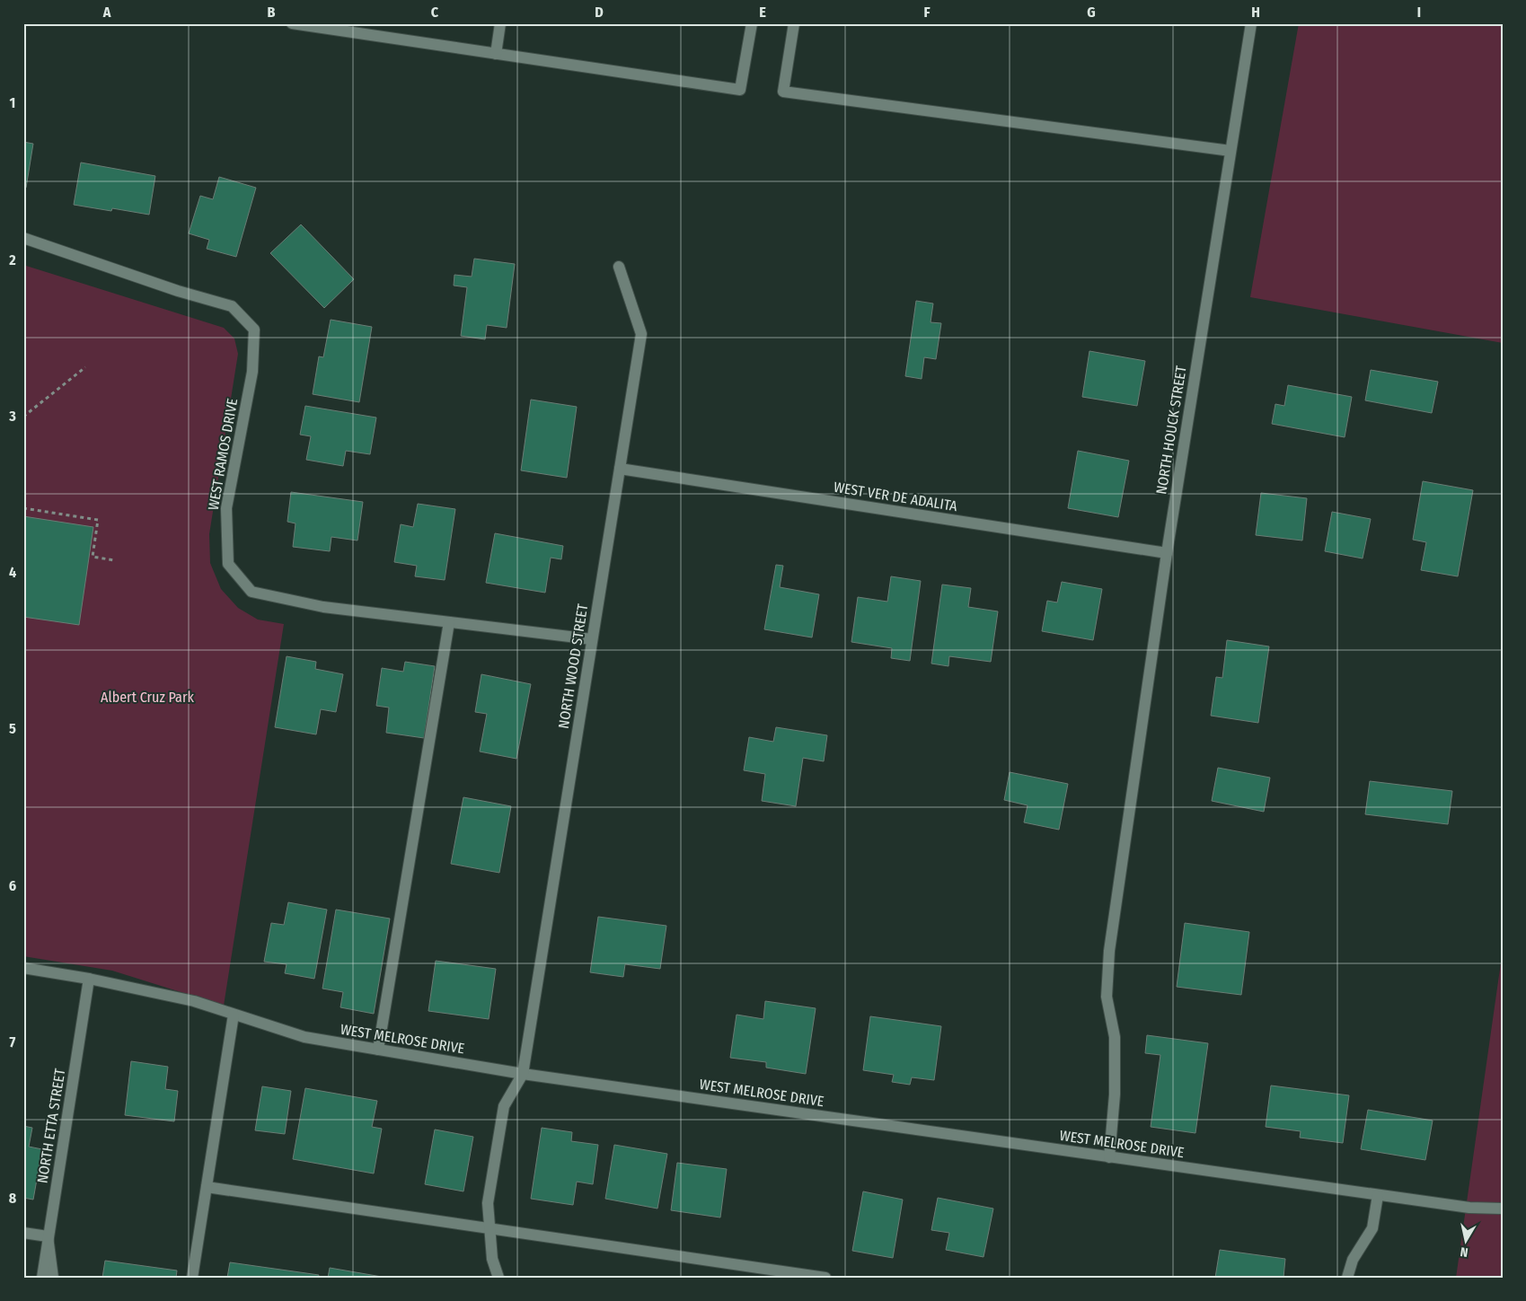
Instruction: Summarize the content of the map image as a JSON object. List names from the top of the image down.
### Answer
{
  "streets": {
    "street": [
      "NORTH HOUCK STREET",
      "WEST RAMOS DRIVE",
      "WEST VER DE ADALITA",
      "NORTH WOOD STREET",
      "WEST MELROSE DRIVE",
      "NORTH ETTA STREET"
    ]
  },
  "crossings": [
    ["NORTH HOUCK STREET", "WEST VER DE ADALITA"],
    ["NORTH HOUCK STREET", "WEST MELROSE DRIVE"],
    ["WEST RAMOS DRIVE", "NORTH WOOD STREET"],
    ["WEST VER DE ADALITA", "NORTH WOOD STREET"],
    ["NORTH WOOD STREET", "WEST MELROSE DRIVE"],
    ["WEST MELROSE DRIVE", "NORTH ETTA STREET"]
  ],
  "parks": ["Albert Cruz Park"],
  "north": "bottom",
  "grid": {
    "columns": [
      "A",
      "B",
      "C",
      "D",
      "E",
      "F",
      "G",
      "H",
      "I"
    ],
    "rows": [
      "1",
      "2",
      "3",
      "4",
      "5",
      "6",
      "7",
      "8"
    ]
  }
}
